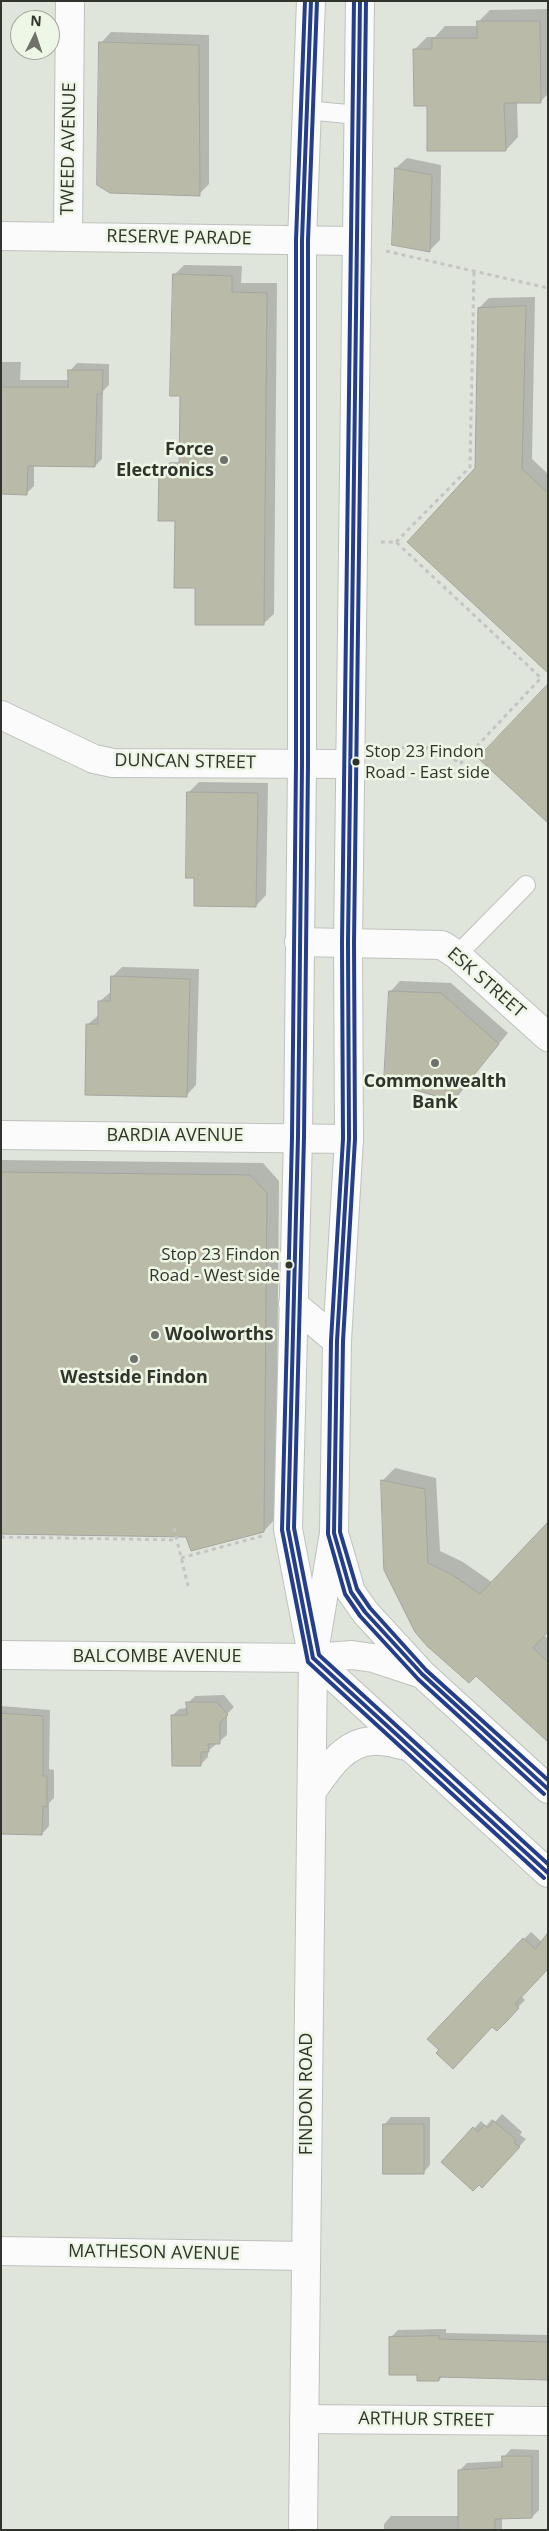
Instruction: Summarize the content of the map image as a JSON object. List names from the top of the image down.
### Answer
{
  "streets": {
    "main road": [
      "TWEED AVENUE",
      "RESERVE PARADE",
      "DUNCAN STREET",
      "ESK STREET",
      "BARDIA AVENUE",
      "BALCOMBE AVENUE",
      "FINDON ROAD",
      "MATHESON AVENUE",
      "ARTHUR STREET"
    ]
  },
  "crossings": [
    ["TWEED AVENUE", "RESERVE PARADE"],
    ["RESERVE PARADE", "FINDON ROAD"],
    ["DUNCAN STREET", "FINDON ROAD"],
    ["ESK STREET", "FINDON ROAD"],
    ["BARDIA AVENUE", "FINDON ROAD"],
    ["BALCOMBE AVENUE", "FINDON ROAD"],
    ["FINDON ROAD", "MATHESON AVENUE"],
    ["FINDON ROAD", "ARTHUR STREET"]
  ],
  "places": [
    "Force Electronics",
    "Stop 23 Findon Road - East side",
    "Commonwealth Bank",
    "Stop 23 Findon Road - West side",
    "Woolworths",
    "Westside Findon"
  ],
  "north": "top"
}
